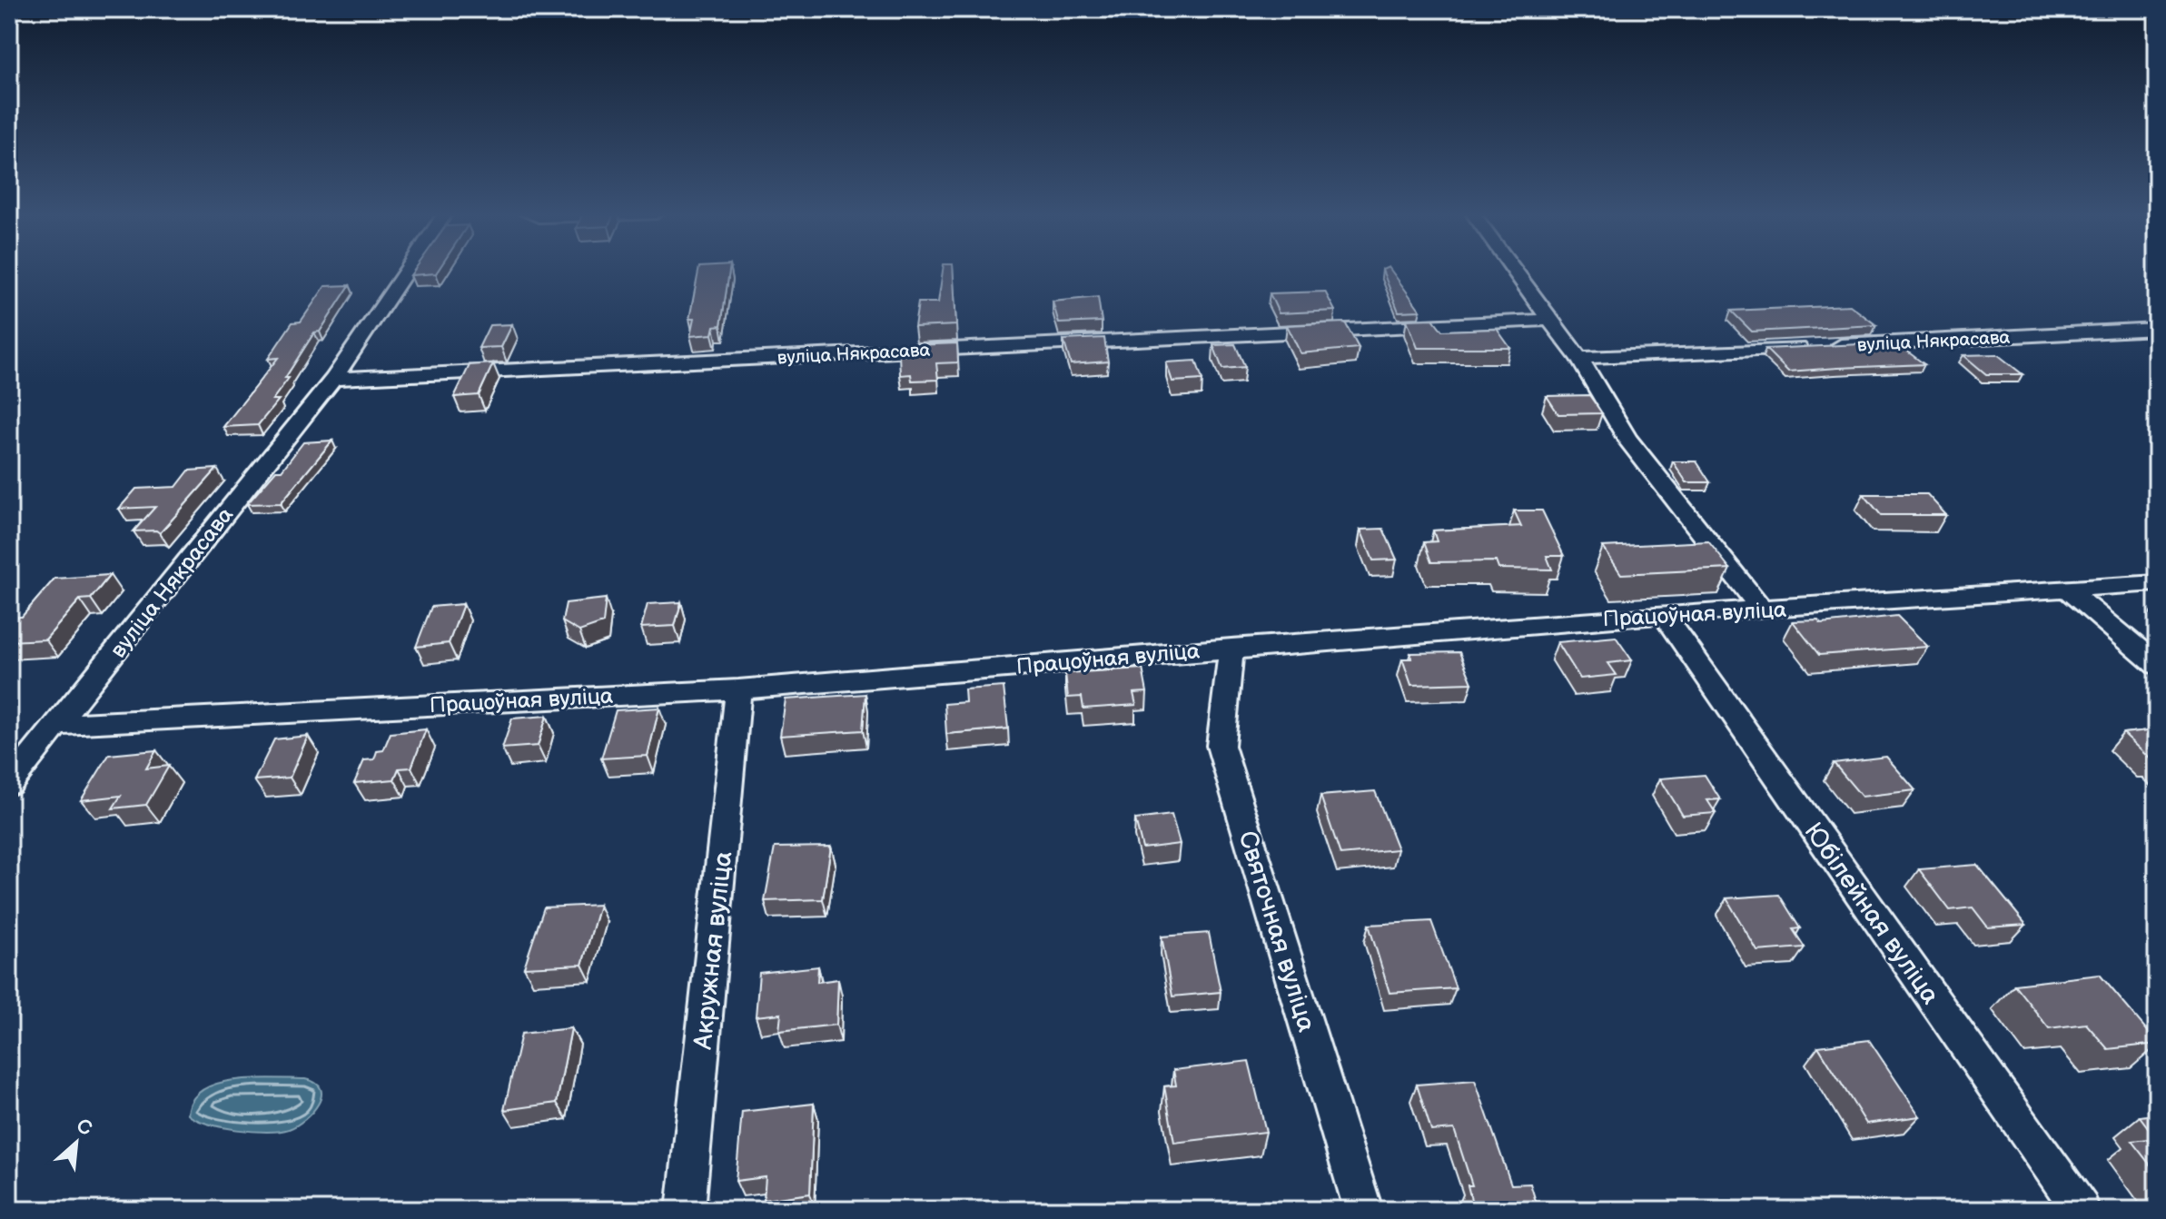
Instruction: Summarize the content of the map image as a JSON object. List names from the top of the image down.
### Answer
{
  "streets": {
    "street": [
      "вуліца Някрасава",
      "Працоўная вуліца",
      "Юбілейная вуліца",
      "Святочная вуліца",
      "Акружная вуліца"
    ]
  },
  "crossings": [
    ["вуліца Някрасава", "Працоўная вуліца"],
    ["Працоўная вуліца", "Юбілейная вуліца"],
    ["Працоўная вуліца", "Святочная вуліца"],
    ["Працоўная вуліца", "Акружная вуліца"]
  ],
  "north": "top right"
}
